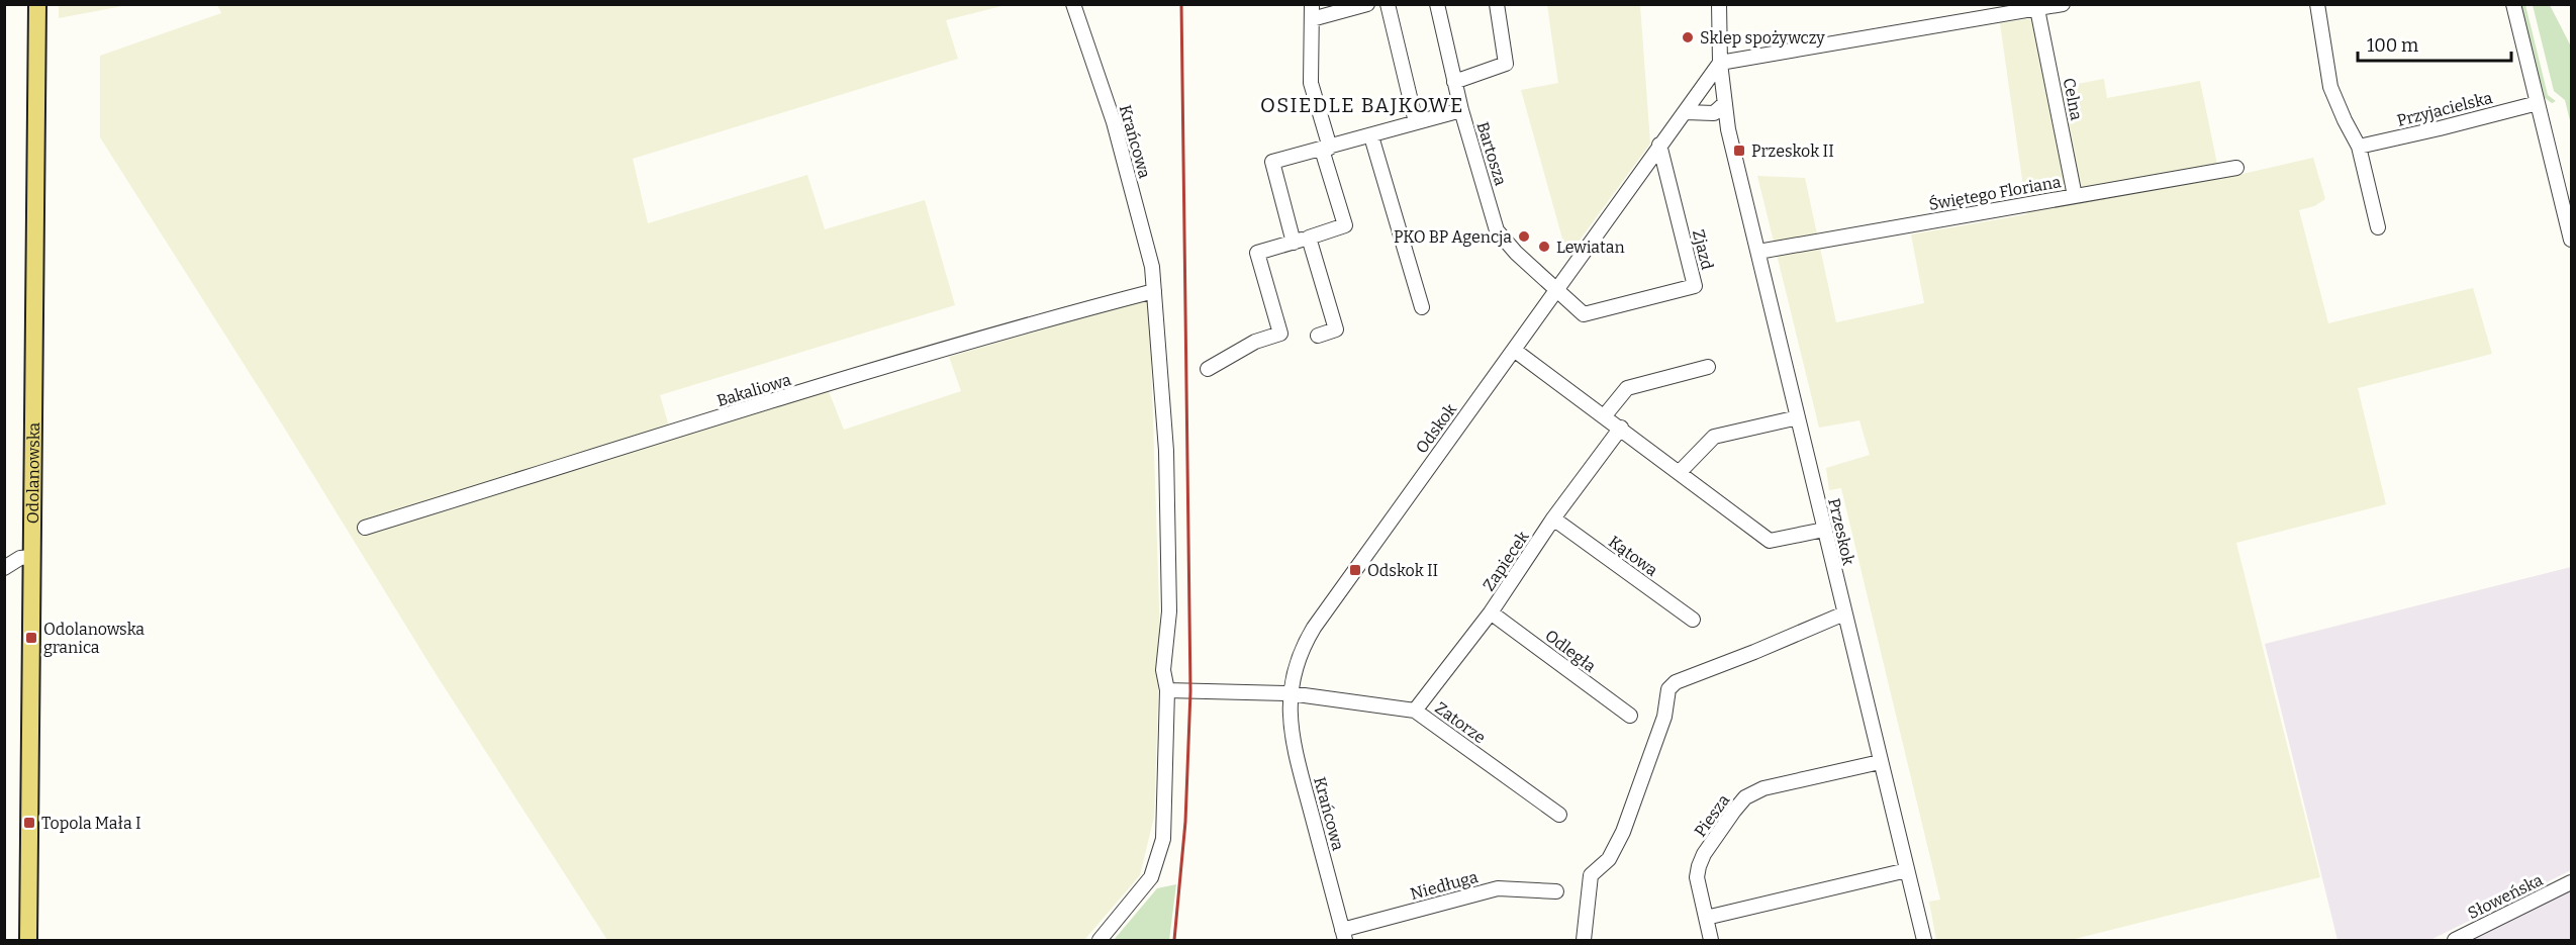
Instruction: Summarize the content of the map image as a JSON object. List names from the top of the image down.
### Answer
{
  "streets": {
    "main road": ["Odolanowska"],
    "street": [
      "Celna",
      "Przyjacielska",
      "Krańcowa",
      "Bartosza",
      "Świętego Floriana",
      "Zjazd",
      "Bakaliowa",
      "Odskok",
      "Przeskok",
      "Kątowa",
      "Zapiecek",
      "Odległa",
      "Zatorze",
      "Piesza",
      "Niedługa",
      "Słoweńska"
    ]
  },
  "crossings": [
    ["Celna", "Świętego Floriana"],
    ["Krańcowa", "Bakaliowa"],
    ["Krańcowa", "Odskok"],
    ["Krańcowa", "Zatorze"],
    ["Krańcowa", "Niedługa"],
    ["Bartosza", "Zjazd"],
    ["Bartosza", "Odskok"],
    ["Świętego Floriana", "Przeskok"],
    ["Zjazd", "Odskok"],
    ["Odskok", "Przeskok"],
    ["Odskok", "Zatorze"],
    ["Przeskok", "Piesza"],
    ["Kątowa", "Zapiecek"],
    ["Zapiecek", "Odległa"],
    ["Zapiecek", "Zatorze"]
  ],
  "districts": ["OSIEDLE BAJKOWE"],
  "places": {
    "other": ["Sklep spożywczy", "PKO BP Agencja", "Lewiatan"],
    "transit": [
      "Przeskok II",
      "Odskok II",
      "Odolanowska granica",
      "Topola Mała I"
    ]
  },
  "scale_bar": "100 m"
}
